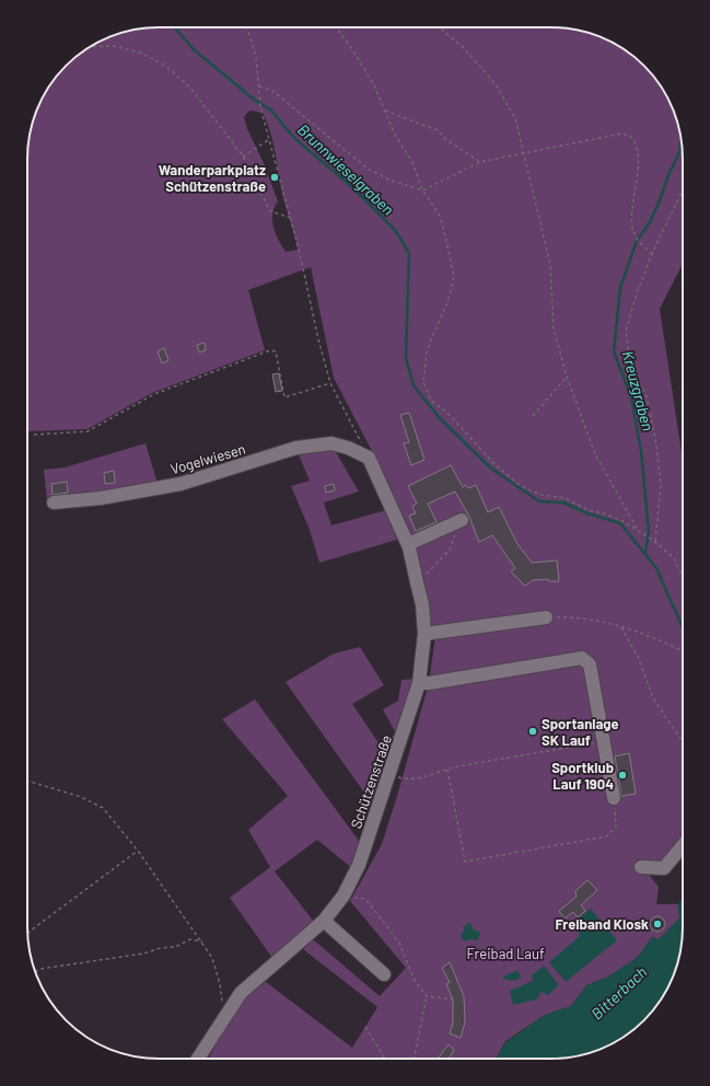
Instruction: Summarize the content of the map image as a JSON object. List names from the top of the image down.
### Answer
{
  "streets": {
    "street": ["Vogelwiesen", "Schützenstraße"]
  },
  "crossings": [
    ["Vogelwiesen", "Schützenstraße"]
  ],
  "water": ["Brunnwieselgraben", "Kreuzgraben", "Bitterbach"],
  "parks": ["Freibad Lauf"],
  "places": [
    "Wanderparkplatz Schützenstraße",
    "Sportanlage SK Lauf",
    "Sportklub Lauf 1904",
    "Freiband Kiosk"
  ]
}
